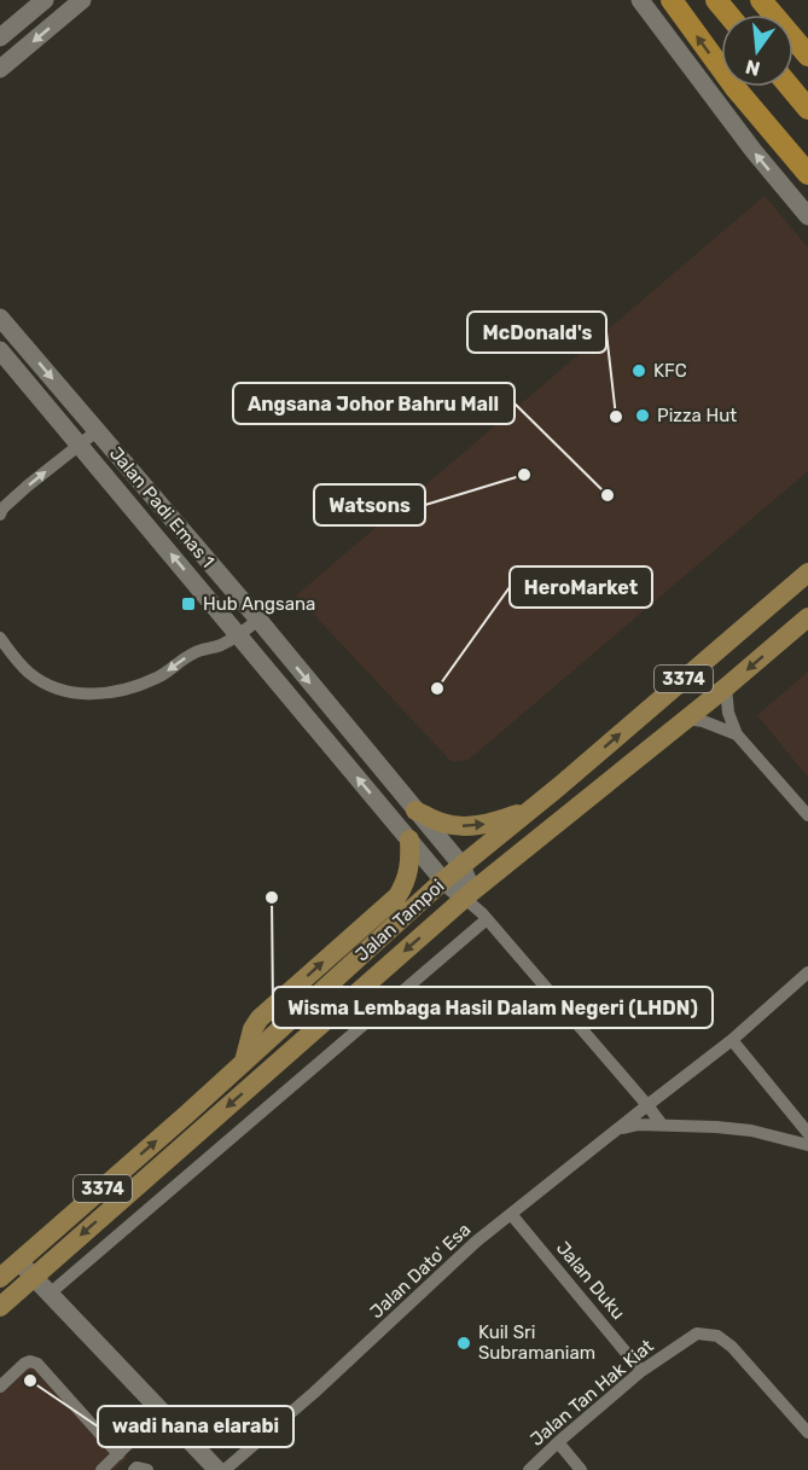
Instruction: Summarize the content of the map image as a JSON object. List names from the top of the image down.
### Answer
{
  "streets": {
    "main road": ["3374", "Jalan Tampoi"],
    "street": [
      "Jalan Padi Emas 1",
      "Jalan Dato' Esa",
      "Jalan Duku",
      "Jalan Tan Hak Kiat"
    ]
  },
  "crossings": [
    ["Jalan Padi Emas 1", "Jalan Tampoi"],
    ["Jalan Dato' Esa", "Jalan Duku"],
    ["Jalan Duku", "Jalan Tan Hak Kiat"]
  ],
  "places": {
    "other": [
      "KFC",
      "Pizza Hut",
      "McDonald's",
      "Watsons",
      "Angsana Johor Bahru Mall",
      "HeroMarket",
      "Wisma Lembaga Hasil Dalam Negeri (LHDN)",
      "Kuil Sri Subramaniam",
      "wadi hana elarabi"
    ],
    "transit": ["Hub Angsana"]
  },
  "north": "bottom"
}
